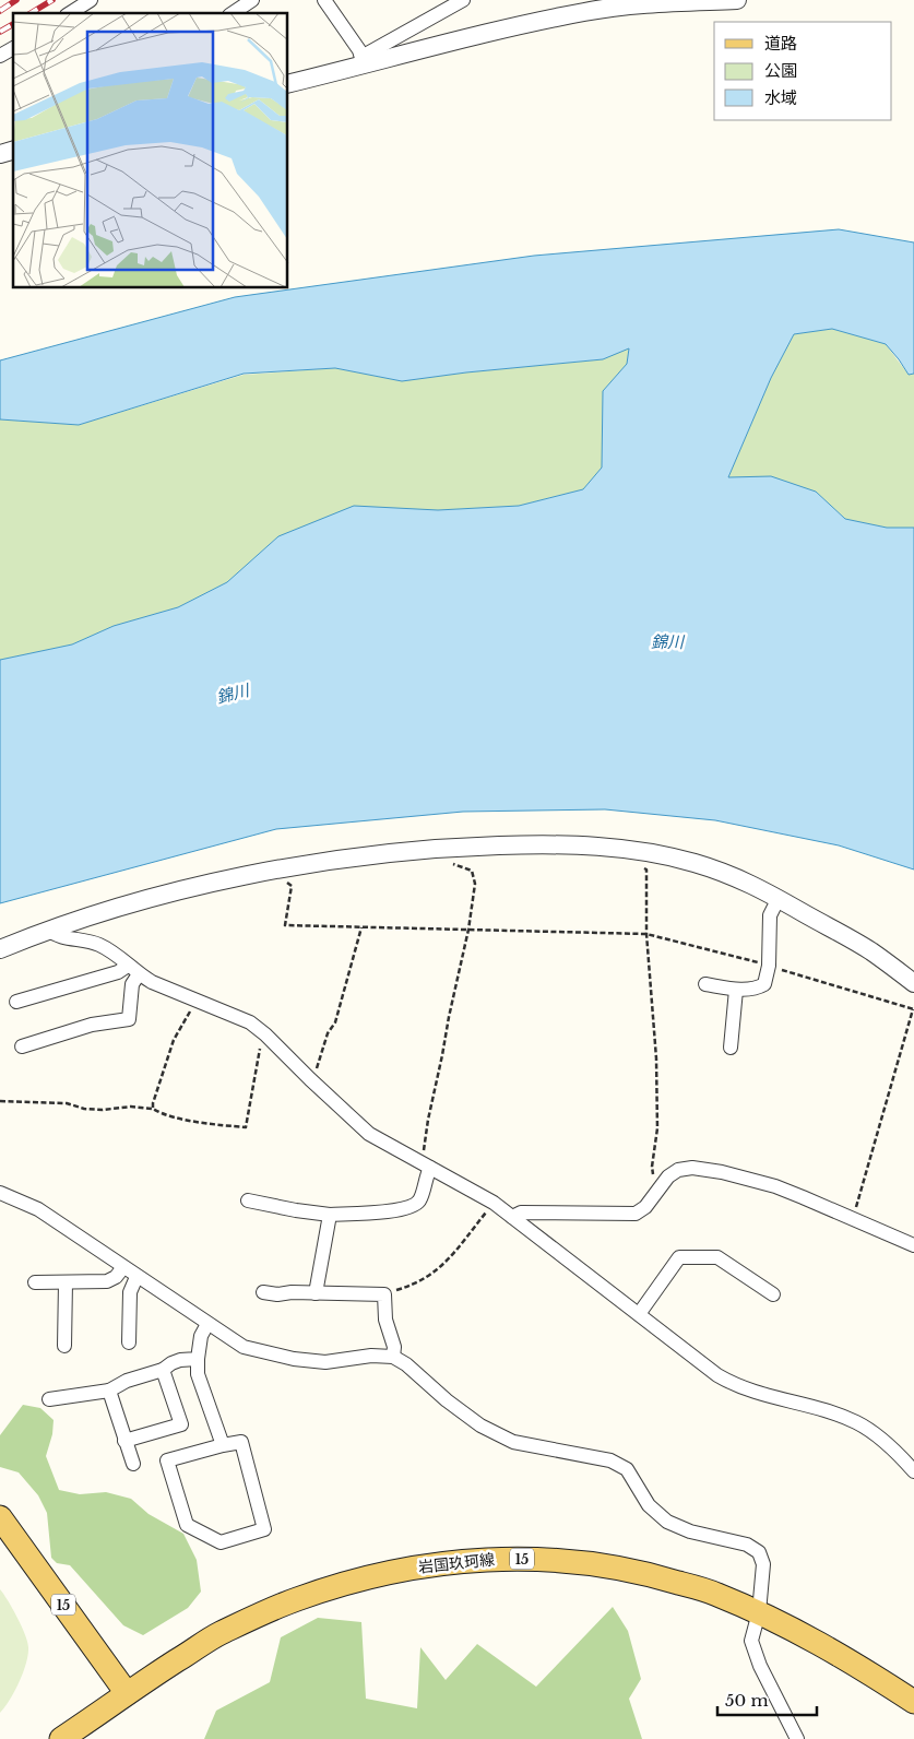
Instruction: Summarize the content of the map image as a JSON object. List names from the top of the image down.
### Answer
{
  "streets": {
    "main road": ["15", "岩国玖珂線"]
  },
  "crossings": [
    ["15", "岩国玖珂線"]
  ],
  "water": ["錦川"],
  "legend": ["道路", "公園", "水域"],
  "scale_bar": "50 m"
}
